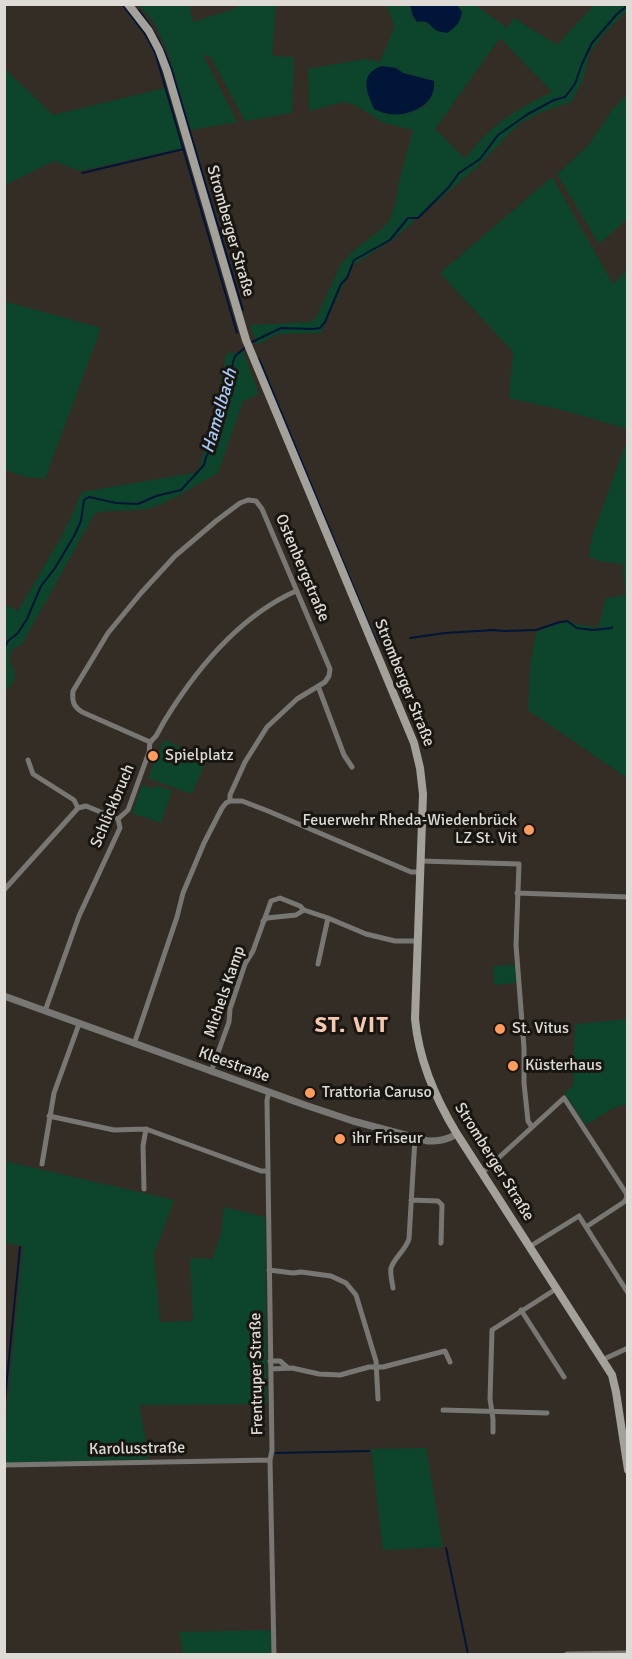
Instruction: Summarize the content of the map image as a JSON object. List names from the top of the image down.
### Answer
{
  "streets": {
    "main road": ["Stromberger Straße"],
    "street": [
      "Ostenbergstraße",
      "Schlickbruch",
      "Michels Kamp",
      "Kleestraße",
      "Frentruper Straße",
      "Karolusstraße"
    ]
  },
  "crossings": [
    ["Stromberger Straße", "Michels Kamp"],
    ["Stromberger Straße", "Kleestraße"],
    ["Ostenbergstraße", "Schlickbruch"],
    ["Schlickbruch", "Kleestraße"],
    ["Michels Kamp", "Kleestraße"],
    ["Kleestraße", "Frentruper Straße"],
    ["Frentruper Straße", "Karolusstraße"]
  ],
  "districts": ["ST. VIT"],
  "water": ["Hamelbach"],
  "places": [
    "Spielplatz",
    "Feuerwehr Rheda-Wiedenbrück LZ St. Vit",
    "St. Vitus",
    "Küsterhaus",
    "Trattoria Caruso",
    "ihr Friseur"
  ]
}
